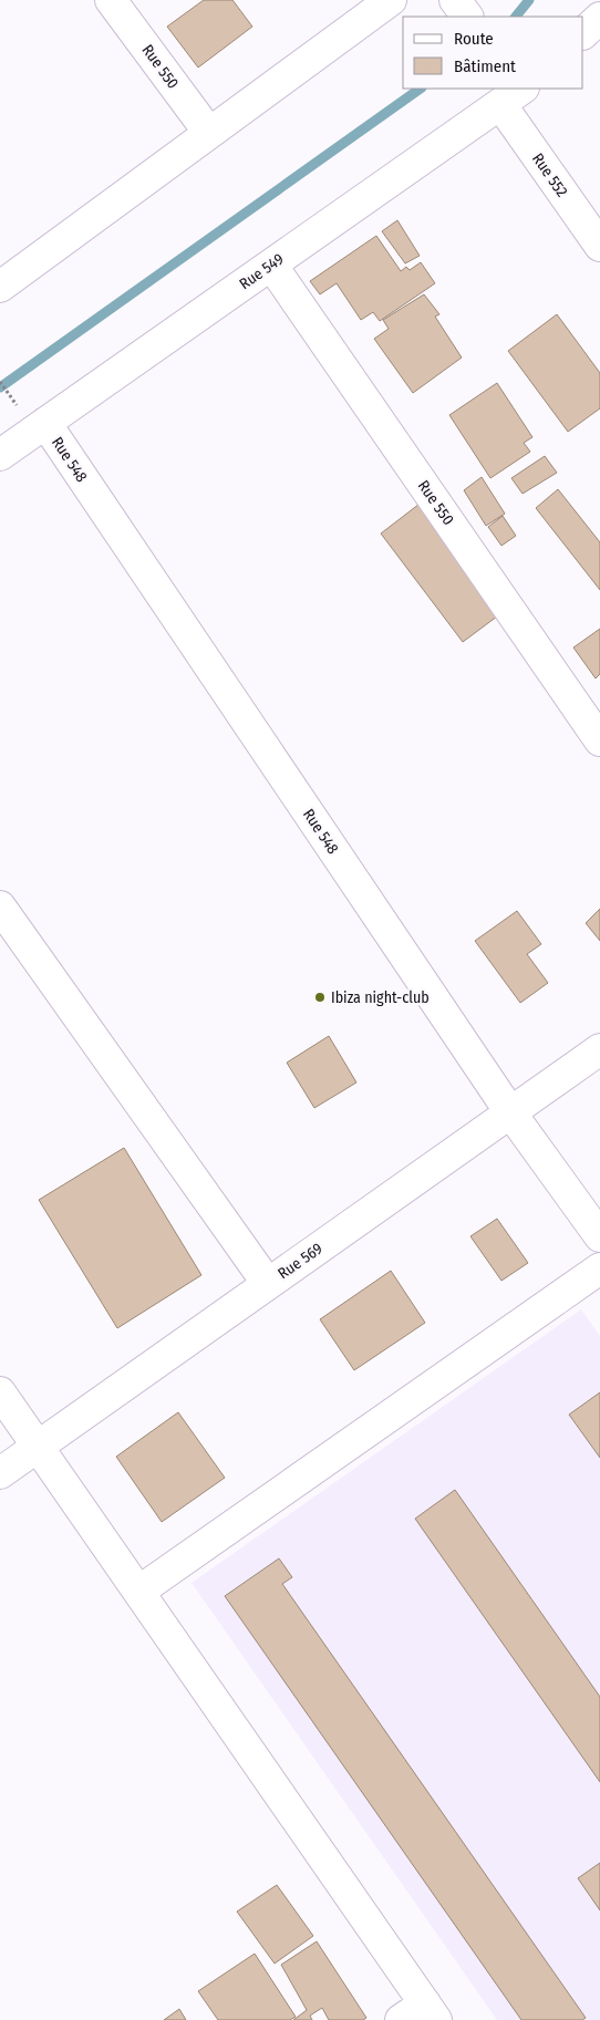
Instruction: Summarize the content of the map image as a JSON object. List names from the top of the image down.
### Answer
{
  "streets": {
    "street": [
      "Rue 550",
      "Rue 552",
      "Rue 549",
      "Rue 548",
      "Rue 569"
    ]
  },
  "crossings": [
    ["Rue 550", "Rue 549"],
    ["Rue 552", "Rue 549"],
    ["Rue 549", "Rue 548"],
    ["Rue 548", "Rue 569"]
  ],
  "places": ["Ibiza night-club"],
  "legend": ["Route", "Bâtiment"]
}
